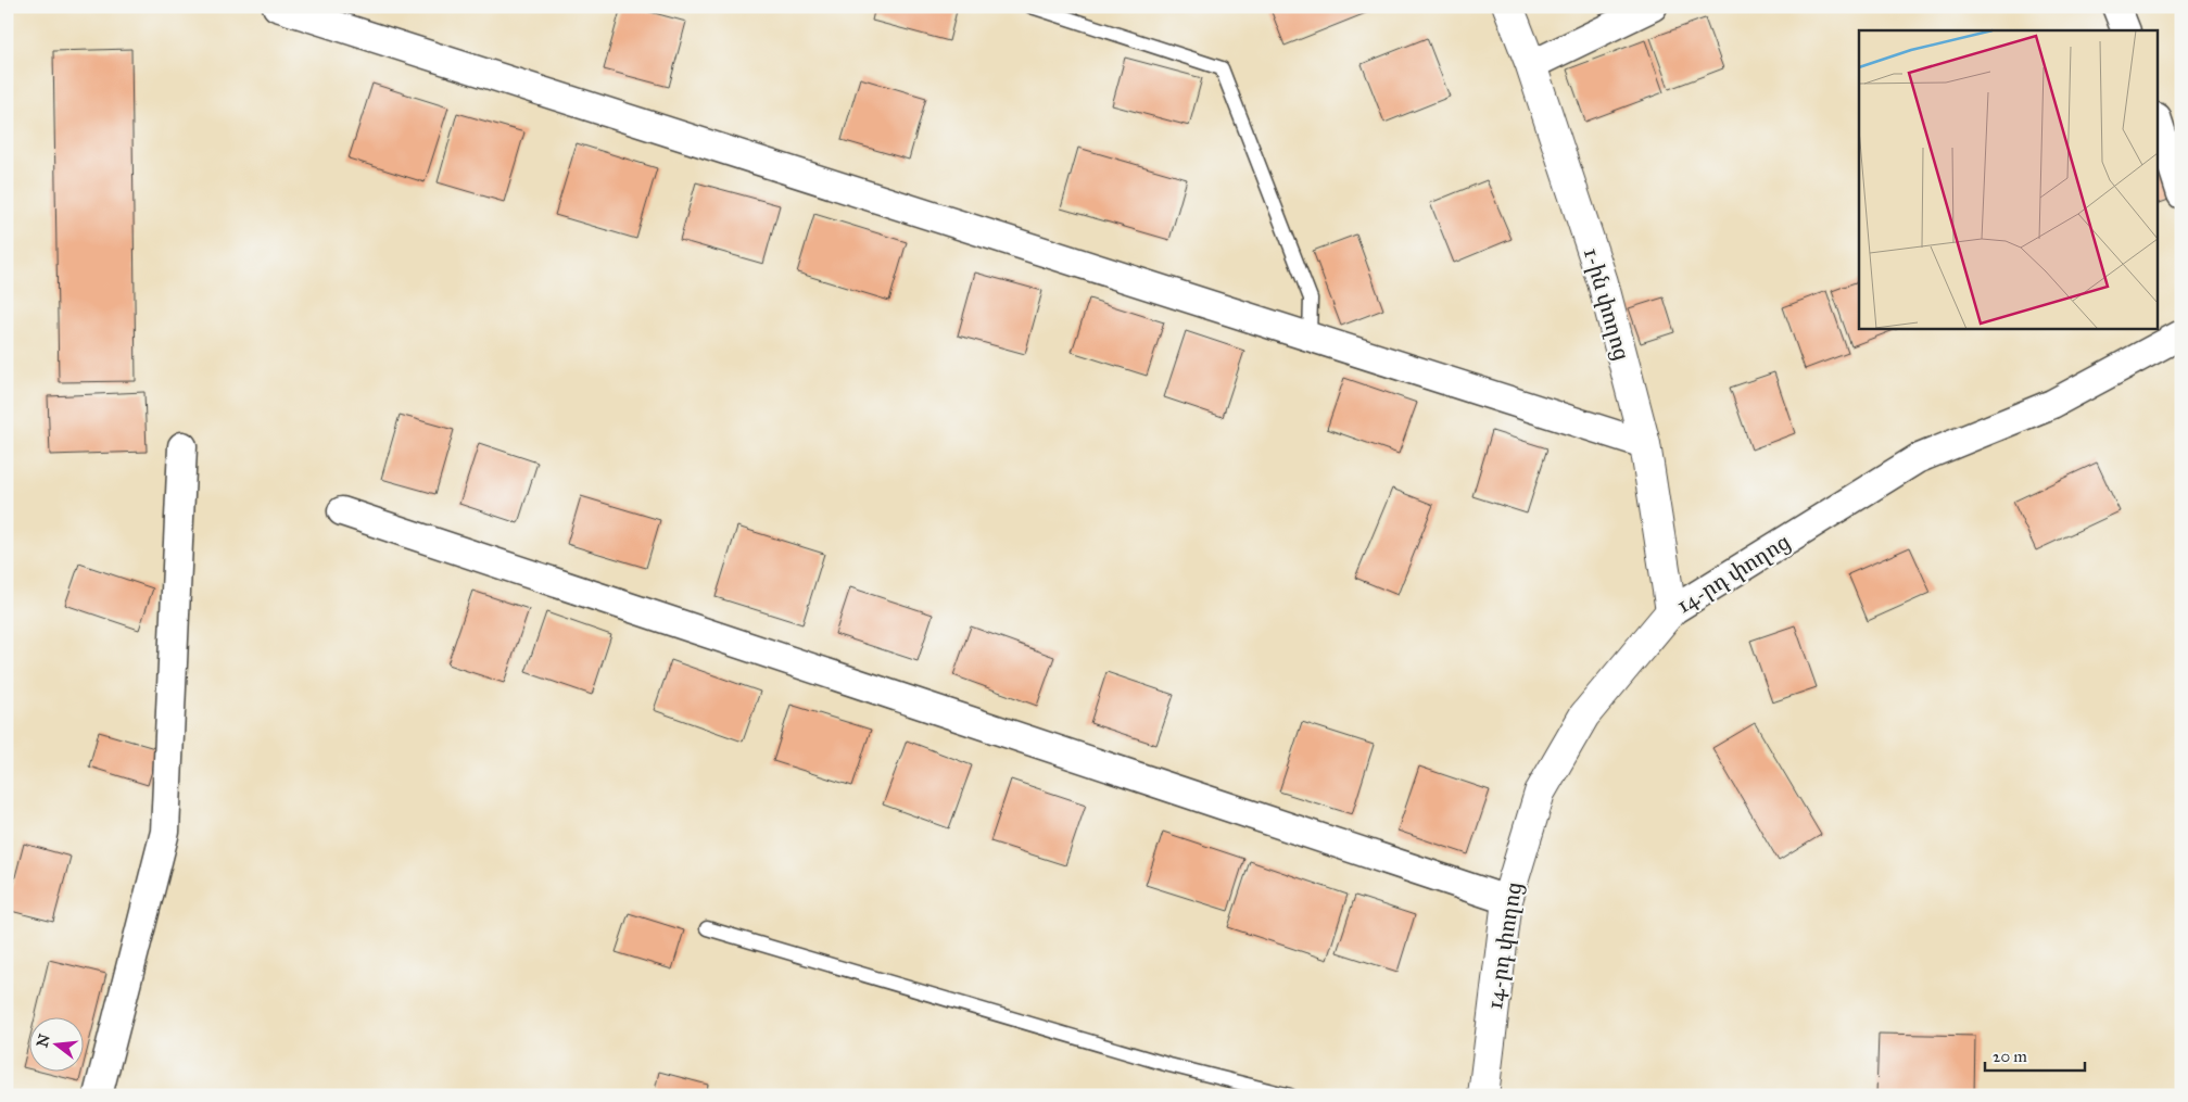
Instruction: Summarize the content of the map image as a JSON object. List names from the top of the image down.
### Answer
{
  "streets": {
    "street": ["1-ին փողոց", "14-րդ փողոց"]
  },
  "crossings": [
    ["1-ին փողոց", "14-րդ փողոց"]
  ],
  "scale_bar": "20 m",
  "north": "left"
}
